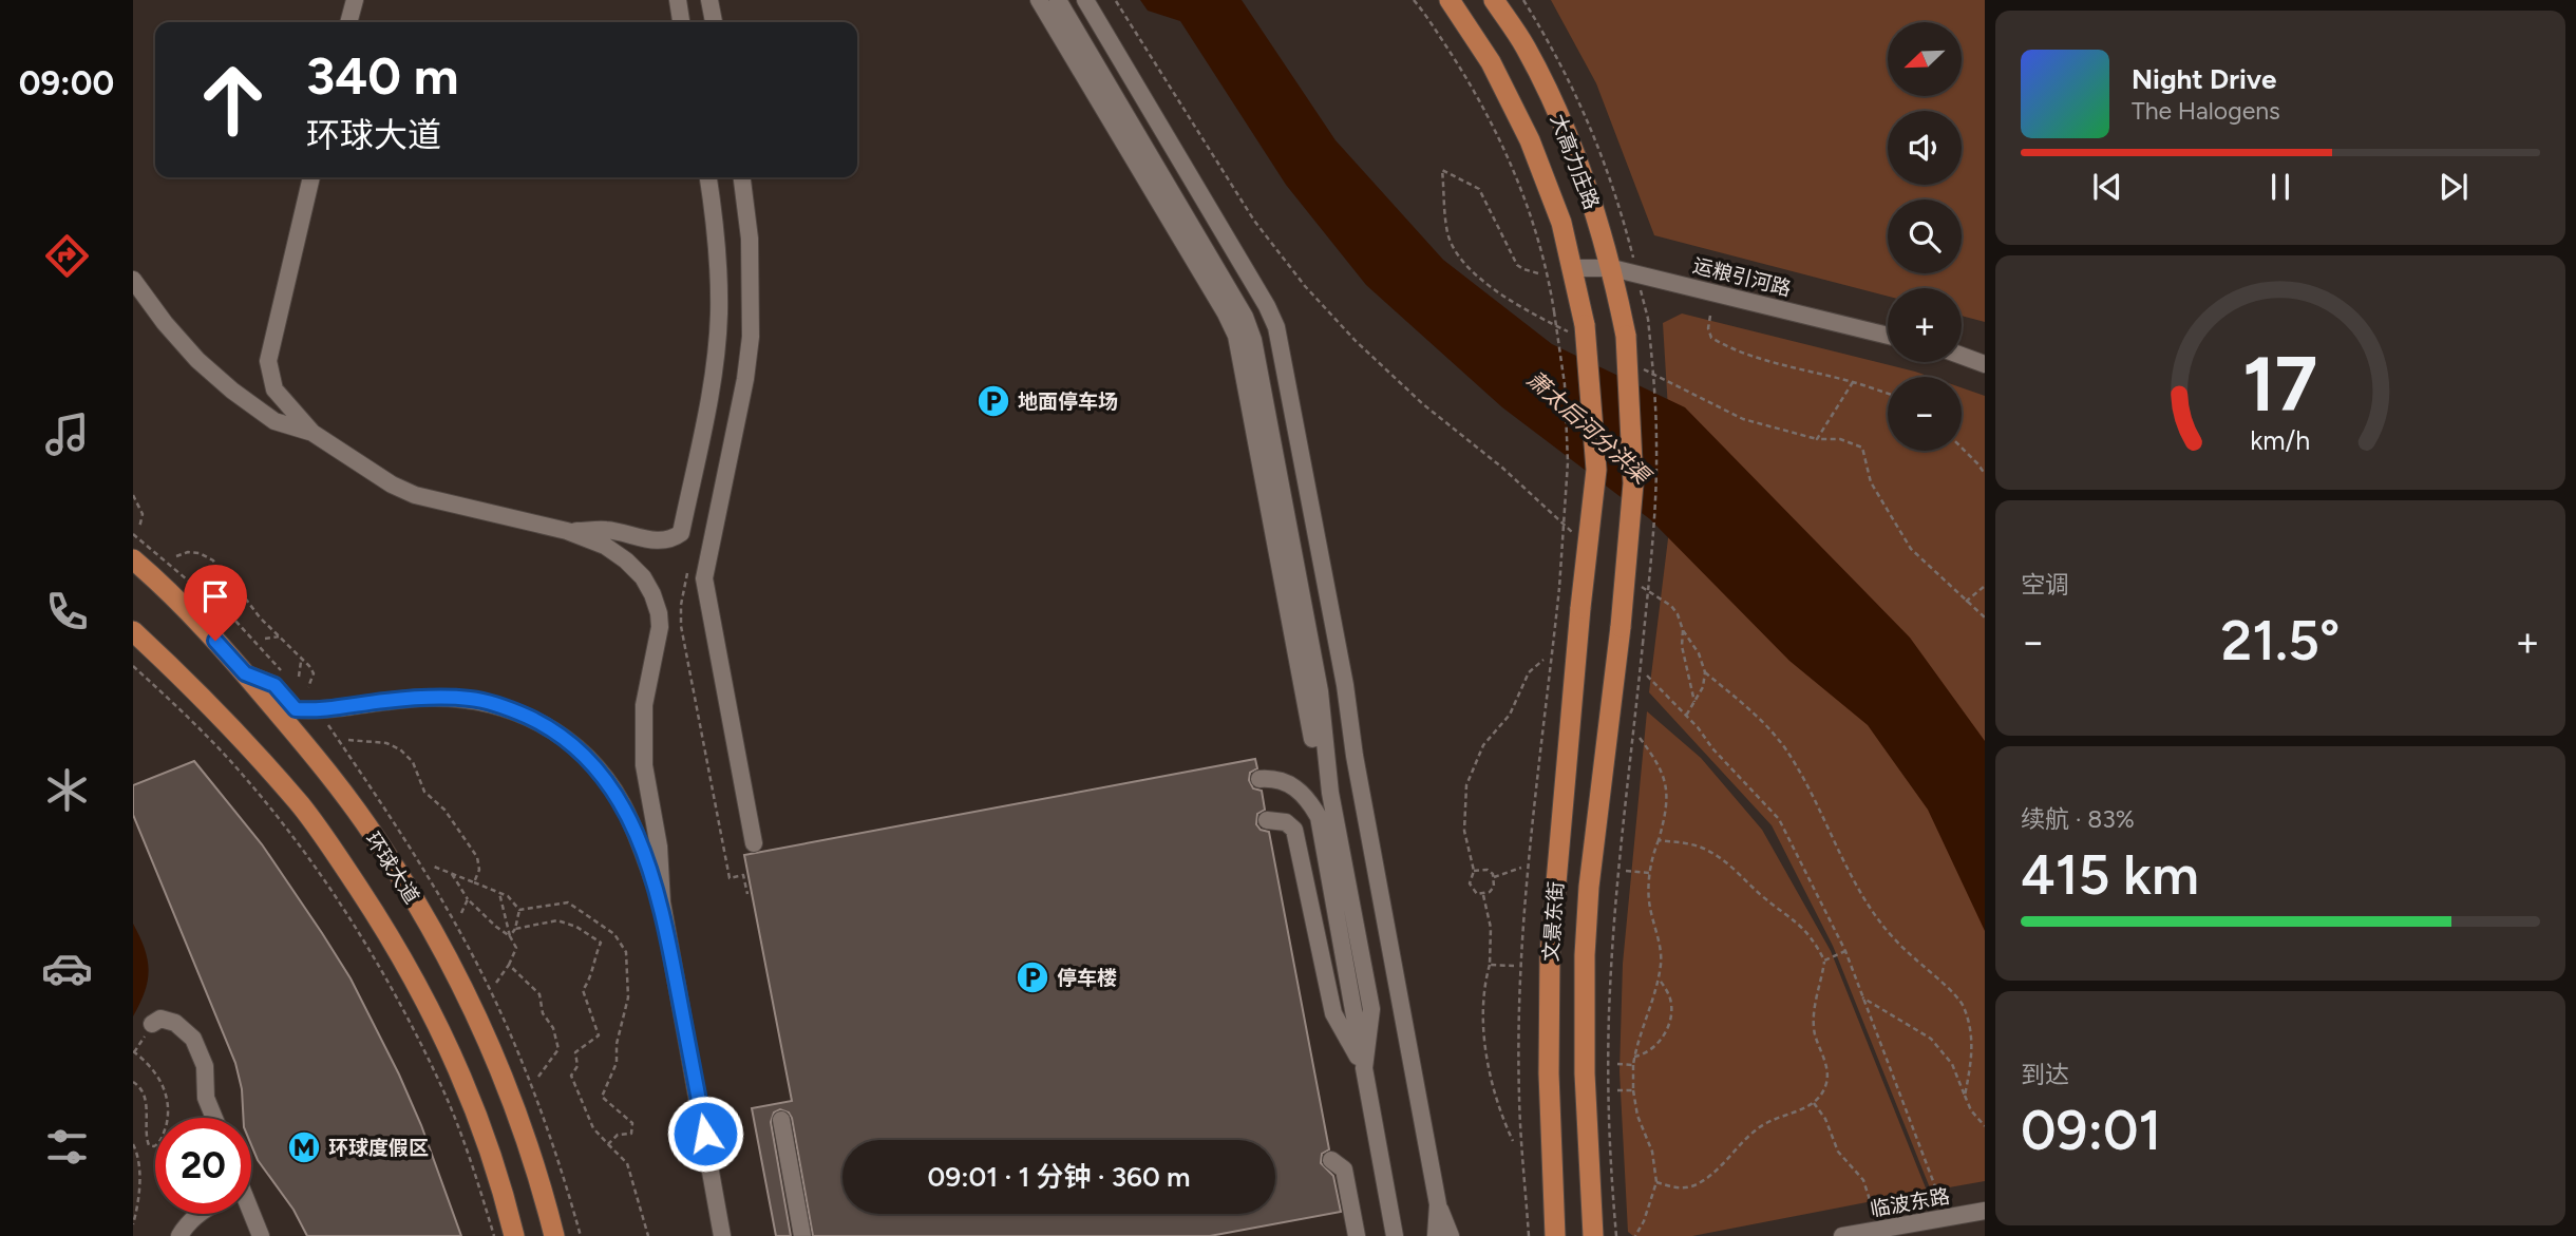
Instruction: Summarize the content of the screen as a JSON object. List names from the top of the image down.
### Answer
{
  "streets": {
    "main road": ["大高力庄路", "环球大道", "文景东街"],
    "street": ["运粮引河路", "临波东路"]
  },
  "crossings": [
    ["大高力庄路", "运粮引河路"],
    ["大高力庄路", "文景东街"]
  ],
  "water": ["萧太后河分洪渠"],
  "places": {
    "parking": ["地面停车场", "停车楼"],
    "metro station": ["环球度假区"]
  },
  "north": "bottom left",
  "page": {
    "tabs": "09:00",
    "map_buttons": ["+", "−"],
    "turn": ["340 m", "环球大道"],
    "song": ["Night Drive", "The Halogens"],
    "tile": [
      "空调",
      ["续航 · 83%", "415 km"],
      ["到达", "09:01"]
    ],
    "heat": ["−", "21.5°", "+"],
    "limit": "20",
    "trip": "09:01 · 1 分钟 · 360 m",
    "gauge": ["17", "km/h"]
  }
}
